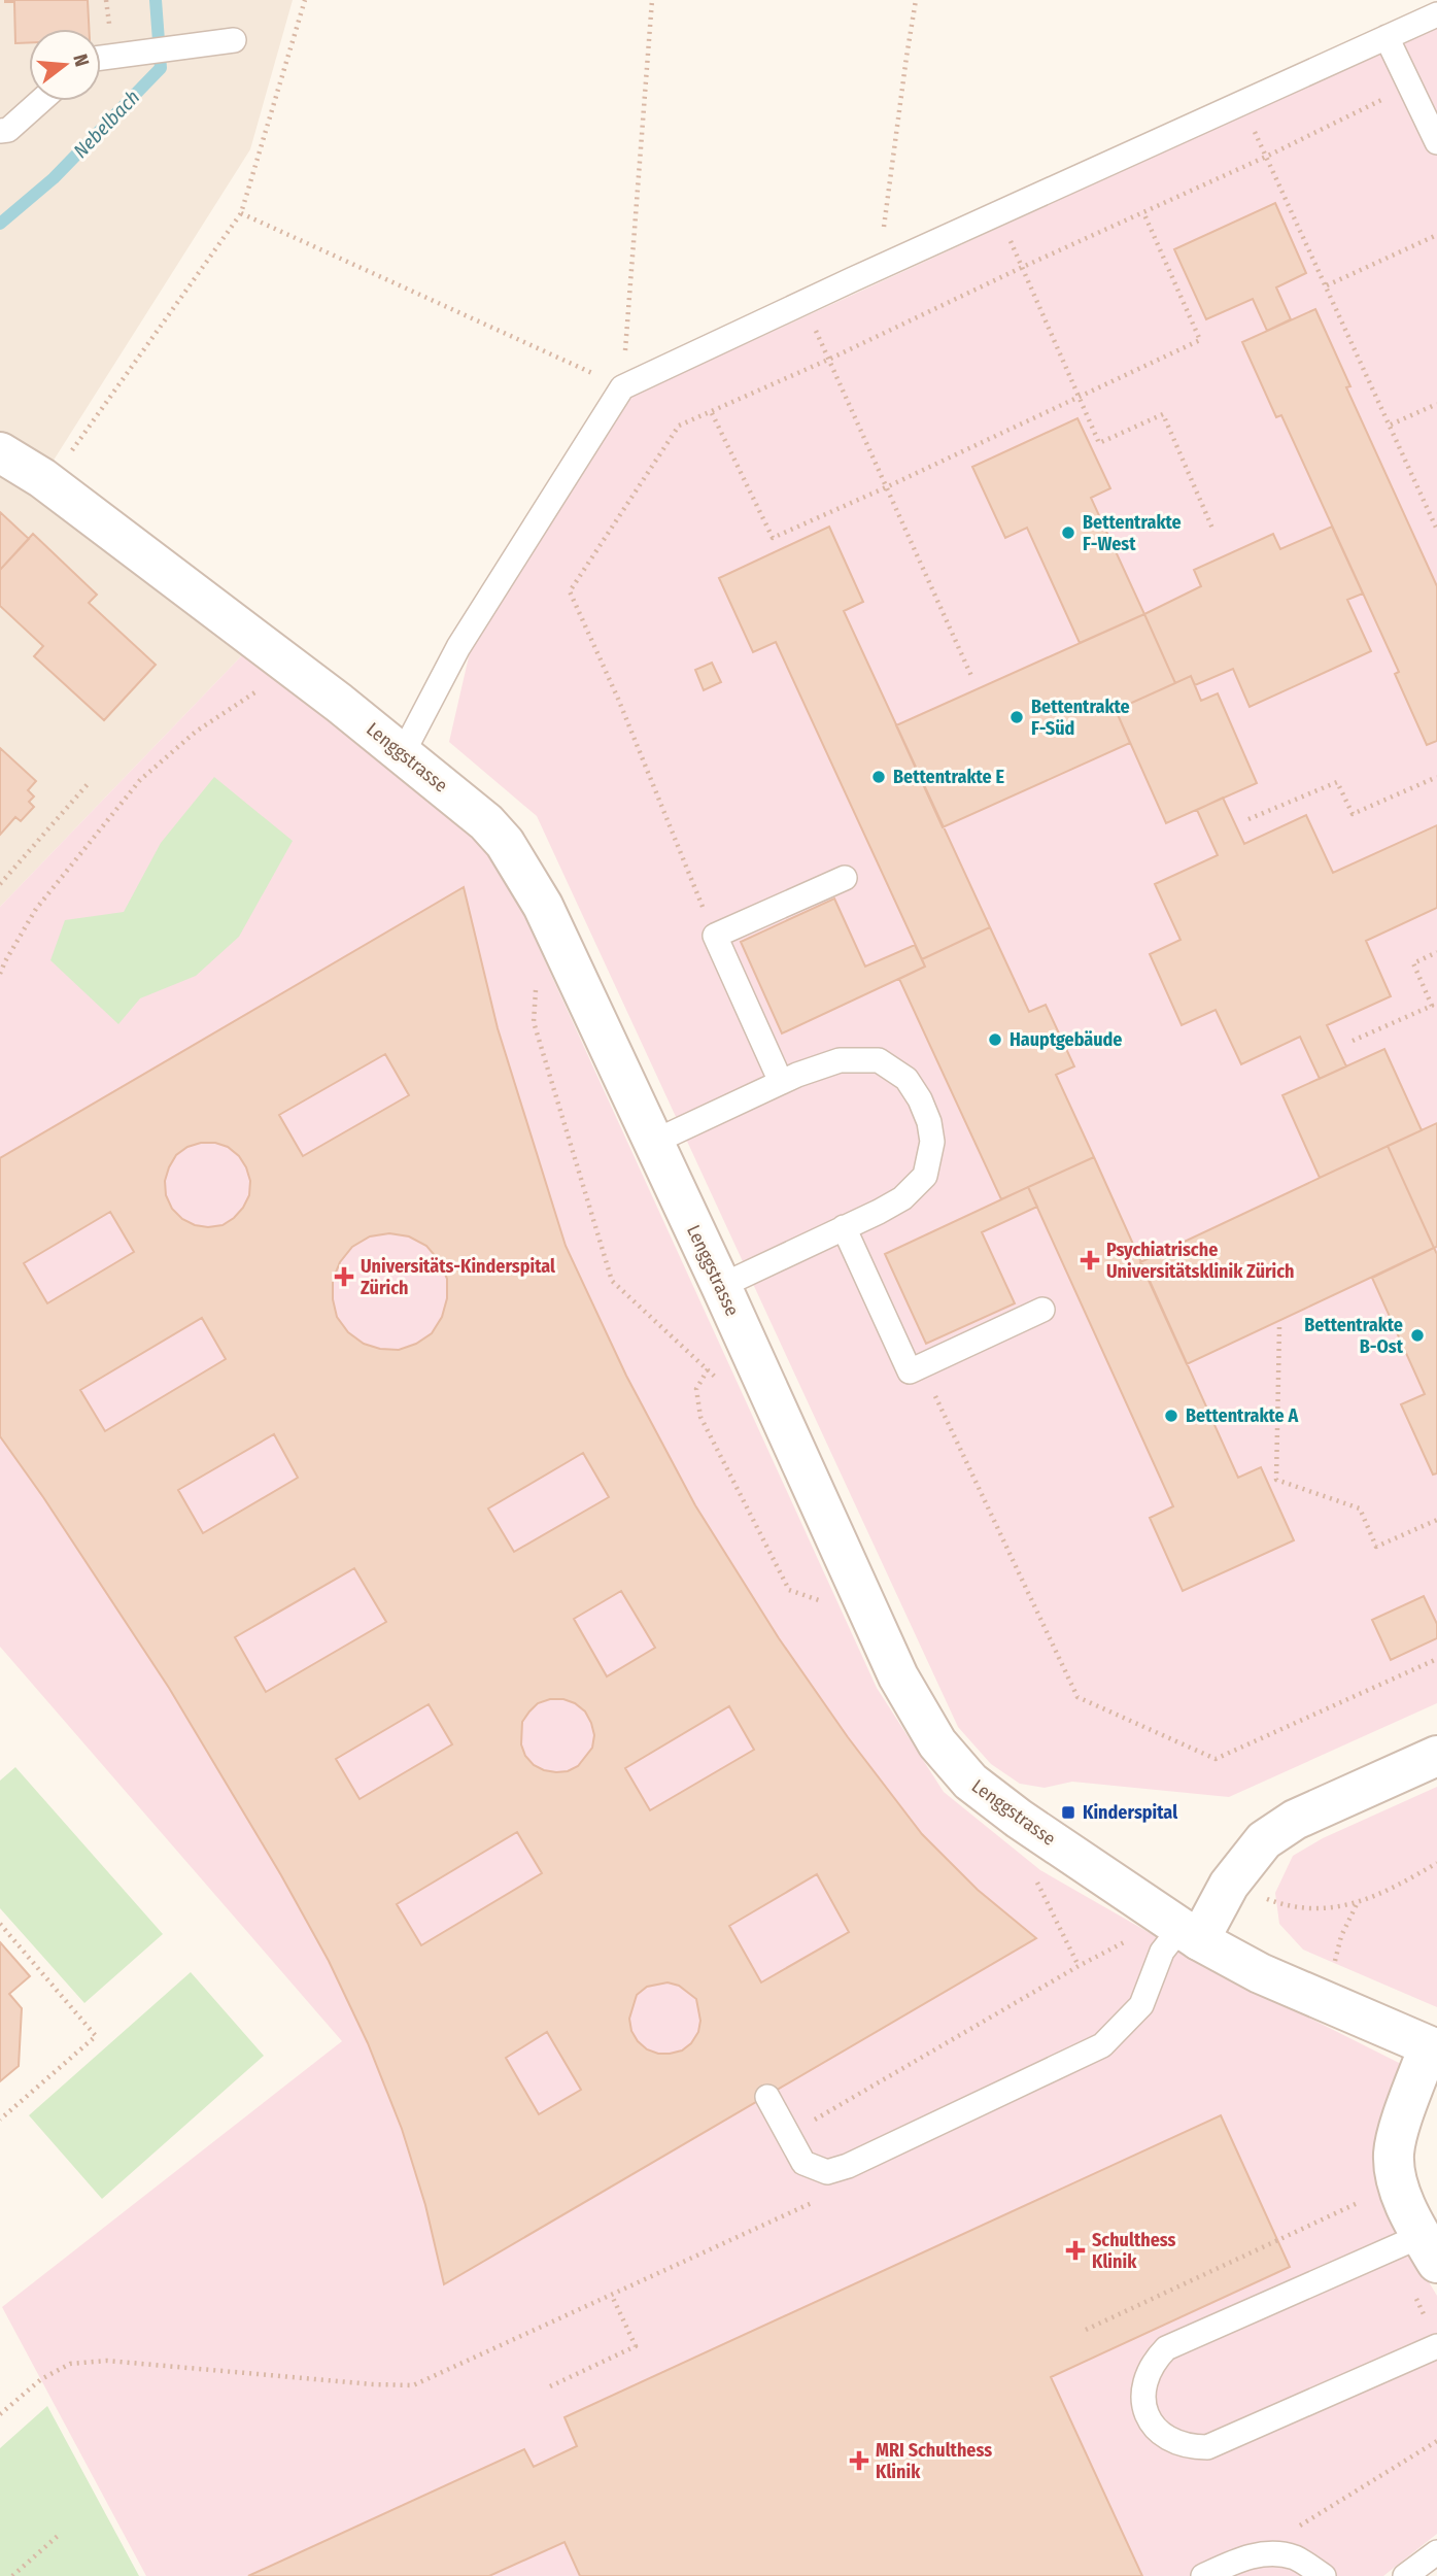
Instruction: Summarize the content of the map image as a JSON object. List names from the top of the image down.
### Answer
{
  "streets": {
    "street": ["Lenggstrasse"]
  },
  "water": ["Nebelbach"],
  "places": {
    "other": [
      "Bettentrakte F-West",
      "Bettentrakte F-Süd",
      "Bettentrakte E",
      "Hauptgebäude",
      "Bettentrakte B-Ost",
      "Bettentrakte A"
    ],
    "health": [
      "Psychiatrische Universitätsklinik Zürich",
      "Universitäts-Kinderspital Zürich",
      "Schulthess Klinik",
      "MRI Schulthess Klinik"
    ],
    "transit": ["Kinderspital"]
  },
  "north": "right"
}
